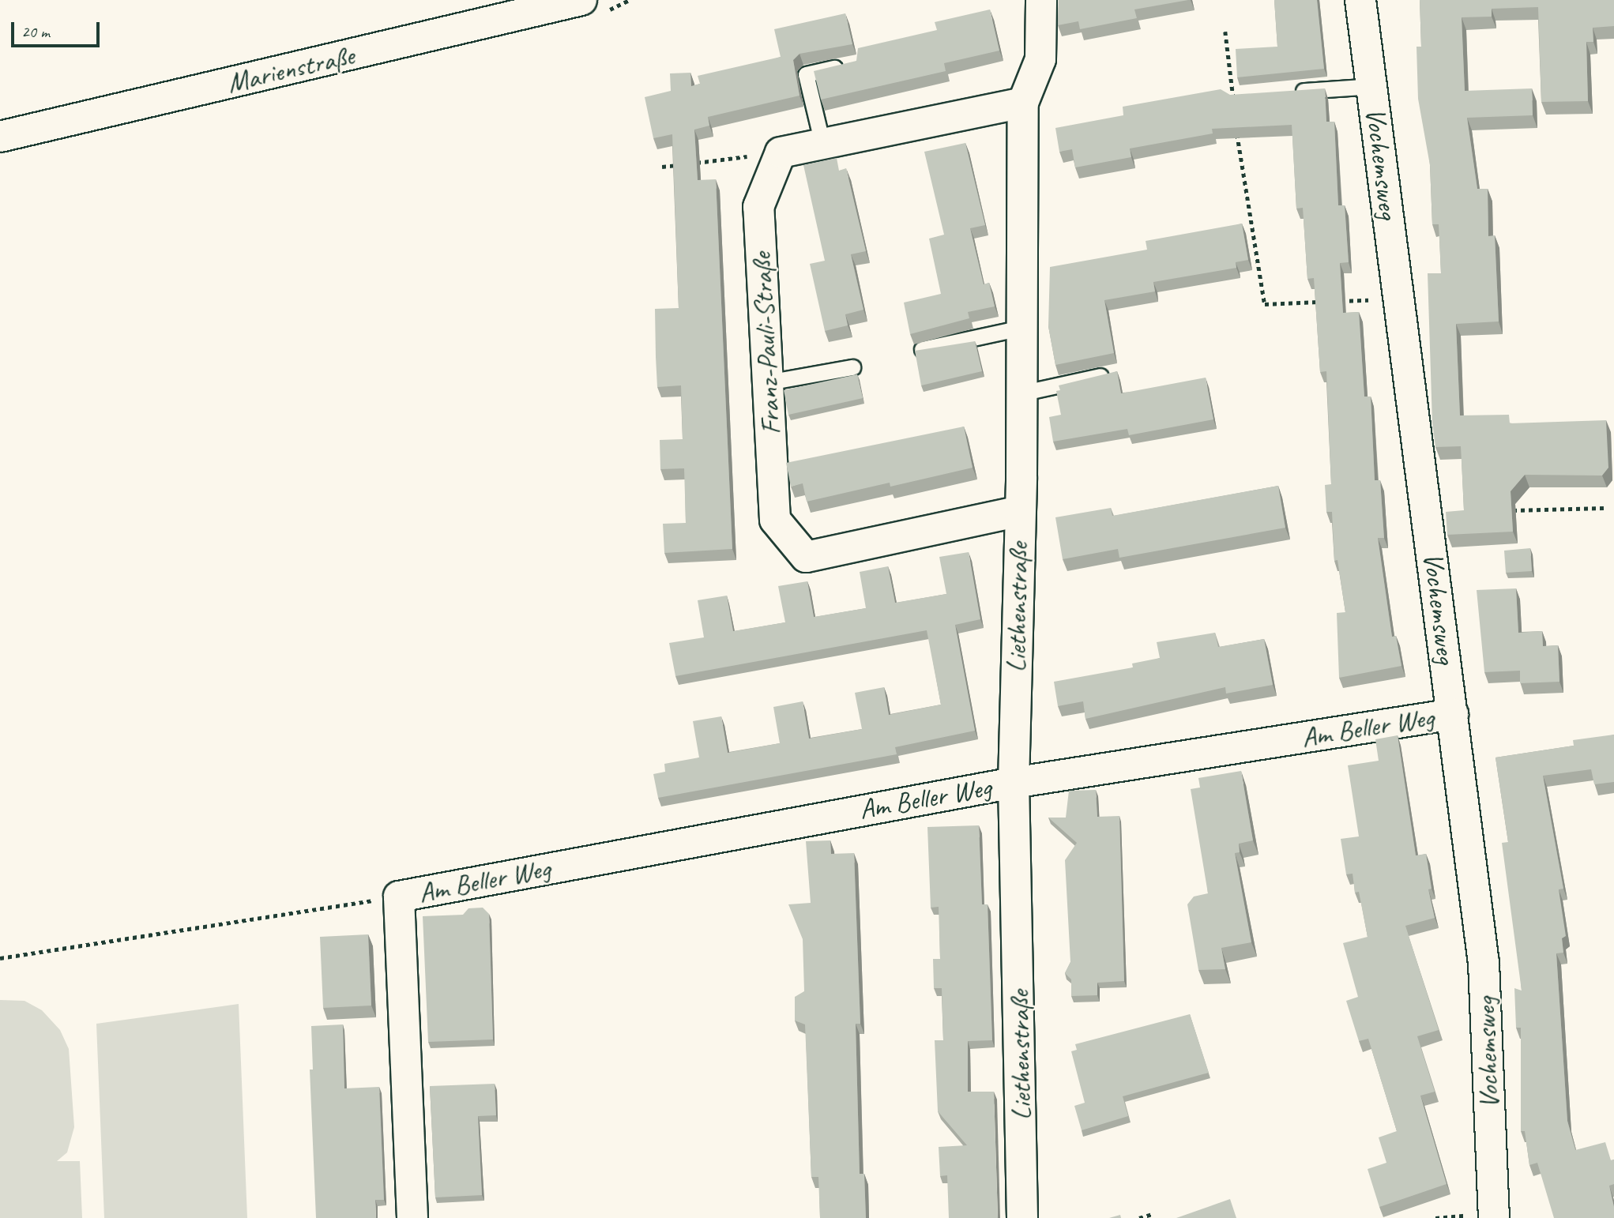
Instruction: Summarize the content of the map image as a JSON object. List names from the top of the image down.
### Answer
{
  "streets": {
    "street": [
      "Marienstraße",
      "Vochemsweg",
      "Franz-Pauli-Straße",
      "Liethenstraße",
      "Am Beller Weg"
    ]
  },
  "crossings": [
    ["Vochemsweg", "Am Beller Weg"],
    ["Franz-Pauli-Straße", "Liethenstraße"],
    ["Liethenstraße", "Am Beller Weg"]
  ],
  "scale_bar": "20 m"
}
